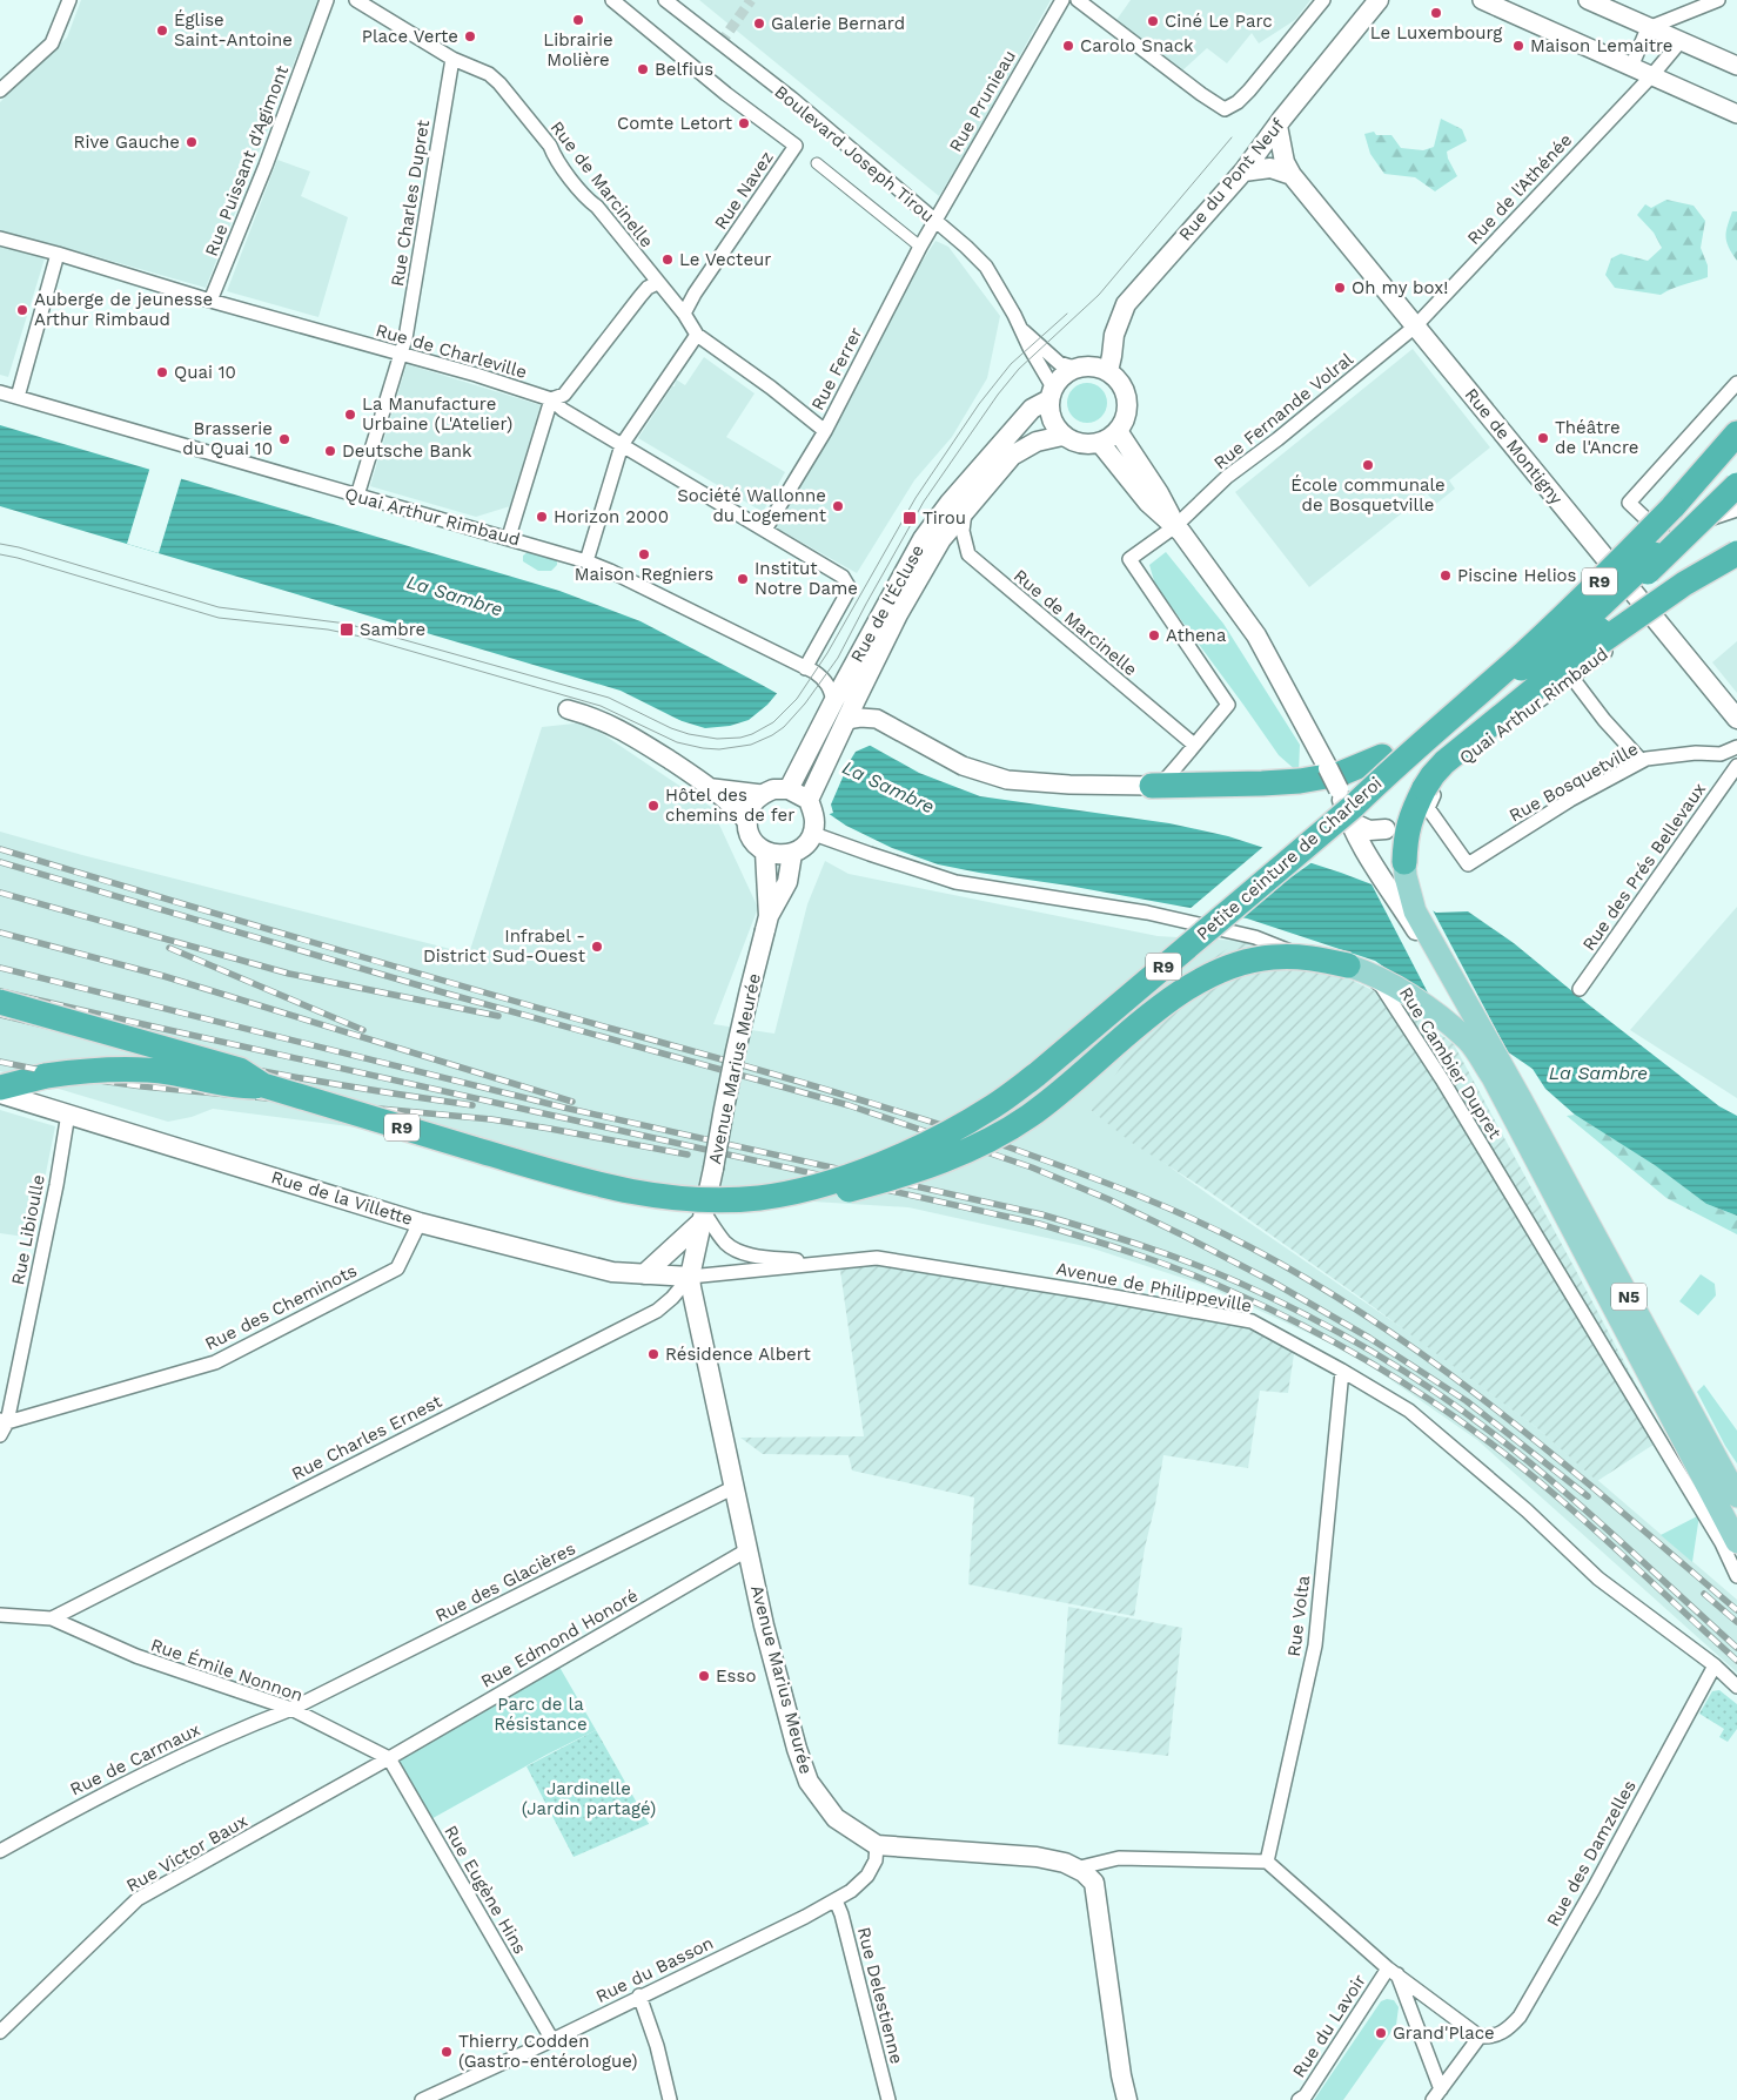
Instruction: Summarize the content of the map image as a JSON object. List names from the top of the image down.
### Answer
{
  "streets": {
    "highway": ["R9", "Petite ceinture de Charleroi"],
    "main road": [
      "Rue du Pont Neuf",
      "Rue de Montigny",
      "Rue de l'Écluse",
      "Avenue Marius Meurée",
      "Rue de la Villette",
      "N5"
    ],
    "street": [
      "Rue Prunieau",
      "Boulevard Joseph Tirou",
      "Rue Puissant d'Agimont",
      "Rue de Marcinelle",
      "Rue de l'Athénée",
      "Rue Navez",
      "Rue Charles Dupret",
      "Rue de Charleville",
      "Rue Ferrer",
      "Rue Fernande Volral",
      "Quai Arthur Rimbaud",
      "Rue Bosquetville",
      "Rue des Prés Bellevaux",
      "Rue Cambier Dupret",
      "Rue Libioulle",
      "Avenue de Philippeville",
      "Rue des Cheminots",
      "Rue Charles Ernest",
      "Rue des Glacières",
      "Rue Volta",
      "Rue Edmond Honoré",
      "Rue Émile Nonnon",
      "Rue de Carmaux",
      "Rue Victor Baux",
      "Rue des Damzelles",
      "Rue Eugène Hins",
      "Rue du Basson",
      "Rue Delestienne",
      "Rue du Lavoir"
    ]
  },
  "crossings": [
    ["Rue Prunieau", "Boulevard Joseph Tirou"],
    ["Rue Prunieau", "Rue Ferrer"],
    ["Boulevard Joseph Tirou", "Rue du Pont Neuf"],
    ["Boulevard Joseph Tirou", "Rue Navez"],
    ["Boulevard Joseph Tirou", "Rue Ferrer"],
    ["Boulevard Joseph Tirou", "Rue de l'Écluse"],
    ["Boulevard Joseph Tirou", "N5"],
    ["Rue Puissant d'Agimont", "Rue de Charleville"],
    ["Rue du Pont Neuf", "Rue de Montigny"],
    ["Rue du Pont Neuf", "Rue de l'Écluse"],
    ["Rue du Pont Neuf", "N5"],
    ["Rue de Marcinelle", "Rue Navez"],
    ["Rue de Marcinelle", "Rue Charles Dupret"],
    ["Rue de Marcinelle", "Rue Ferrer"],
    ["Rue de Marcinelle", "Rue de l'Écluse"],
    ["Rue de l'Athénée", "Rue Fernande Volral"],
    ["Rue de l'Athénée", "Rue de Montigny"],
    ["Rue Charles Dupret", "Rue de Charleville"],
    ["Rue Charles Dupret", "Quai Arthur Rimbaud"],
    ["Rue de Charleville", "Rue Ferrer"],
    ["Rue de Charleville", "Quai Arthur Rimbaud"],
    ["Rue Fernande Volral", "Rue de Montigny"],
    ["Rue Fernande Volral", "N5"],
    ["Rue de Montigny", "Quai Arthur Rimbaud"],
    ["Quai Arthur Rimbaud", "Rue de l'Écluse"],
    ["Quai Arthur Rimbaud", "Rue Bosquetville"],
    ["Rue de l'Écluse", "N5"],
    ["Petite ceinture de Charleroi", "N5"],
    ["Rue Cambier Dupret", "Avenue Marius Meurée"],
    ["Avenue Marius Meurée", "Rue de la Villette"],
    ["Avenue Marius Meurée", "Avenue de Philippeville"],
    ["Avenue Marius Meurée", "Rue Charles Ernest"],
    ["Avenue Marius Meurée", "Rue des Glacières"],
    ["Avenue Marius Meurée", "Rue Edmond Honoré"],
    ["Avenue Marius Meurée", "Rue du Basson"],
    ["Rue de la Villette", "Rue Libioulle"],
    ["Rue de la Villette", "Avenue de Philippeville"],
    ["Rue de la Villette", "Rue des Cheminots"],
    ["Rue de la Villette", "Rue Charles Ernest"],
    ["Rue Libioulle", "Rue des Cheminots"],
    ["Avenue de Philippeville", "Rue Charles Ernest"],
    ["Avenue de Philippeville", "Rue Volta"],
    ["Avenue de Philippeville", "Rue des Damzelles"],
    ["Rue Charles Ernest", "Rue Émile Nonnon"],
    ["Rue des Glacières", "Rue Émile Nonnon"],
    ["Rue des Glacières", "Rue de Carmaux"],
    ["Rue Edmond Honoré", "Rue Émile Nonnon"],
    ["Rue Edmond Honoré", "Rue Victor Baux"],
    ["Rue Edmond Honoré", "Rue Eugène Hins"],
    ["Rue Émile Nonnon", "Rue de Carmaux"],
    ["Rue Émile Nonnon", "Rue Victor Baux"],
    ["Rue Émile Nonnon", "Rue Eugène Hins"],
    ["Rue Victor Baux", "Rue Eugène Hins"],
    ["Rue Eugène Hins", "Rue du Basson"],
    ["Rue du Basson", "Rue Delestienne"]
  ],
  "water": ["La Sambre"],
  "parks": ["Parc de la Résistance", "Jardinelle (Jardin partagé)"],
  "places": {
    "other": [
      "Le Luxembourg",
      "Librairie Molière",
      "Ciné Le Parc",
      "Galerie Bernard",
      "Église Saint-Antoine",
      "Place Verte",
      "Carolo Snack",
      "Maison Lemaitre",
      "Belfius",
      "Comte Letort",
      "Rive Gauche",
      "Le Vecteur",
      "Oh my box!",
      "Auberge de jeunesse Arthur Rimbaud",
      "Quai 10",
      "La Manufacture Urbaine (L'Atelier)",
      "Théâtre de l'Ancre",
      "Brasserie du Quai 10",
      "Deutsche Bank",
      "École communale de Bosquetville",
      "Société Wallonne du Logement",
      "Horizon 2000",
      "Maison Regniers",
      "Piscine Helios",
      "Institut Notre Dame",
      "Athena",
      "Hôtel des chemins de fer",
      "Infrabel - District Sud-Ouest",
      "Résidence Albert",
      "Esso",
      "Grand'Place",
      "Thierry Codden (Gastro-entérologue)"
    ],
    "transit": ["Tirou", "Sambre"]
  }
}
